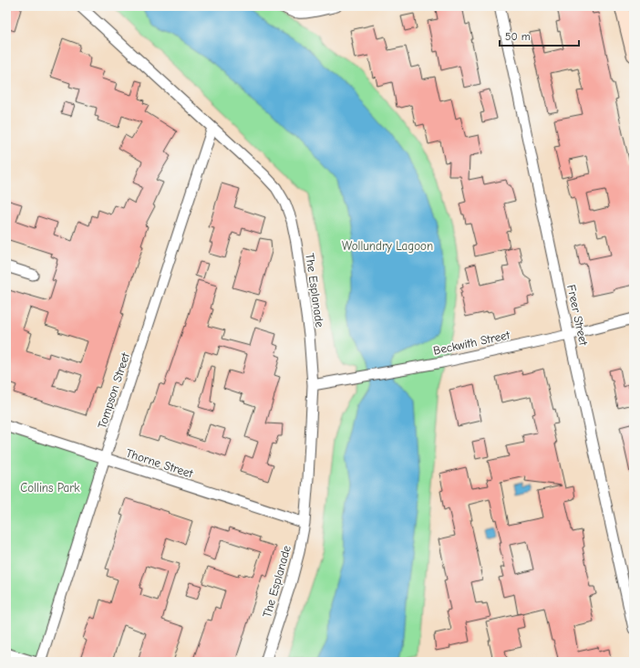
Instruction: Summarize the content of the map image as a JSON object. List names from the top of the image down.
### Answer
{
  "streets": {
    "street": [
      "The Esplanade",
      "Freer Street",
      "Beckwith Street",
      "Tompson Street",
      "Thorne Street"
    ]
  },
  "crossings": [
    ["The Esplanade", "Beckwith Street"],
    ["The Esplanade", "Tompson Street"],
    ["The Esplanade", "Thorne Street"],
    ["Freer Street", "Beckwith Street"],
    ["Tompson Street", "Thorne Street"]
  ],
  "parks": ["Wollundry Lagoon", "Collins Park"],
  "scale_bar": "50 m"
}
